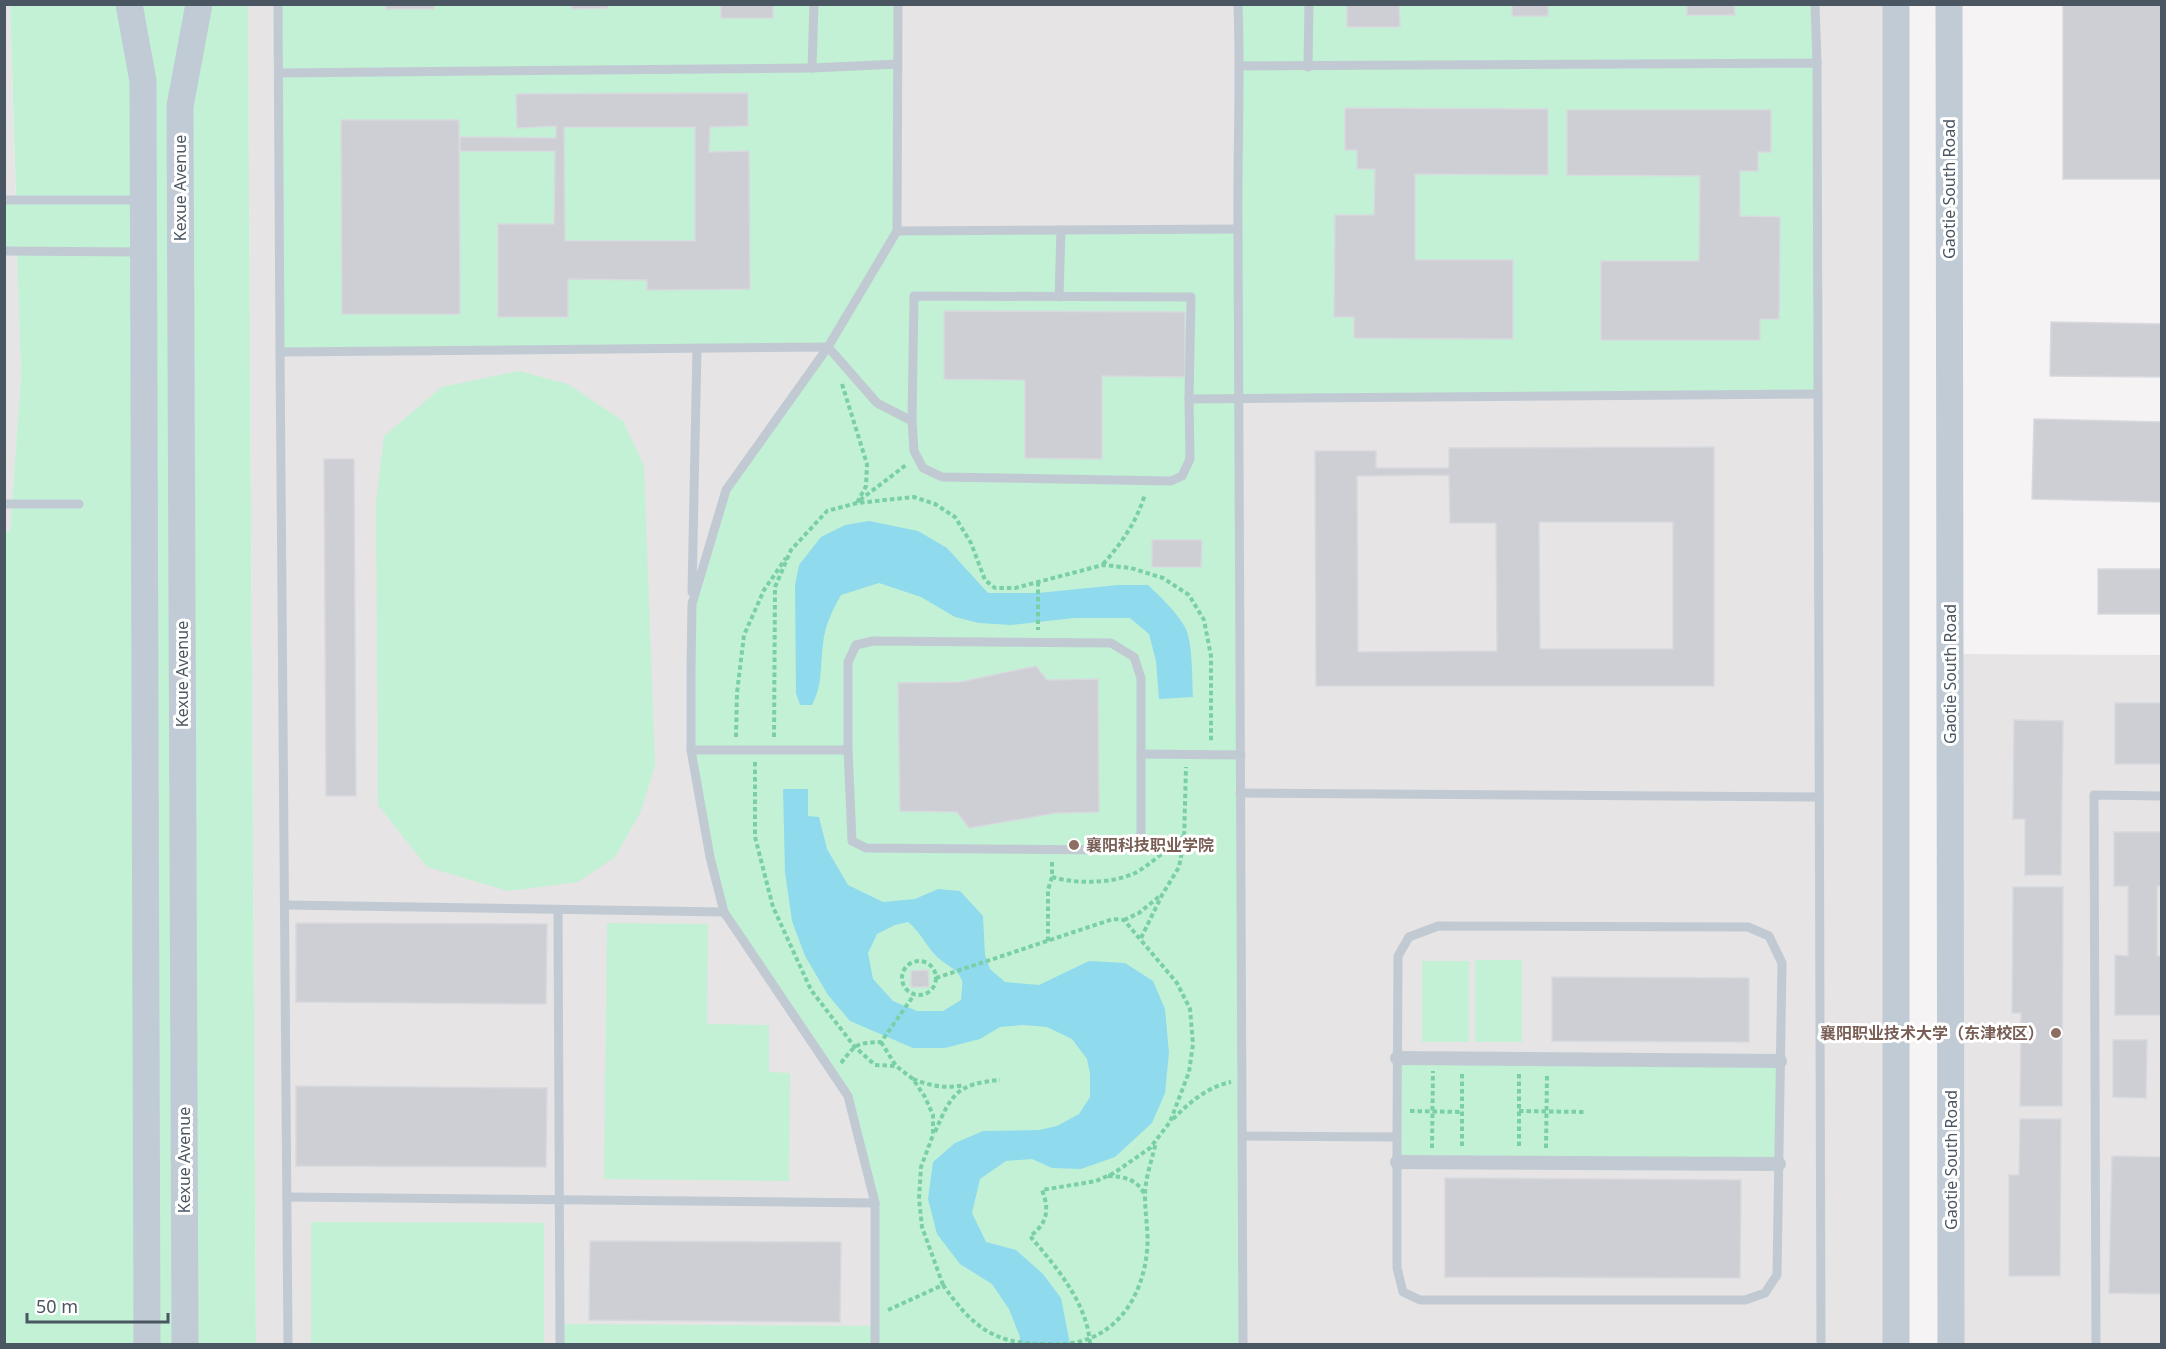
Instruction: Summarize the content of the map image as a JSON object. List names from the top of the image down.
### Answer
{
  "streets": {
    "main road": ["Kexue Avenue", "Gaotie South Road"]
  },
  "places": ["襄阳科技职业学院", "襄阳职业技术大学（东津校区）"],
  "scale_bar": "50 m"
}
